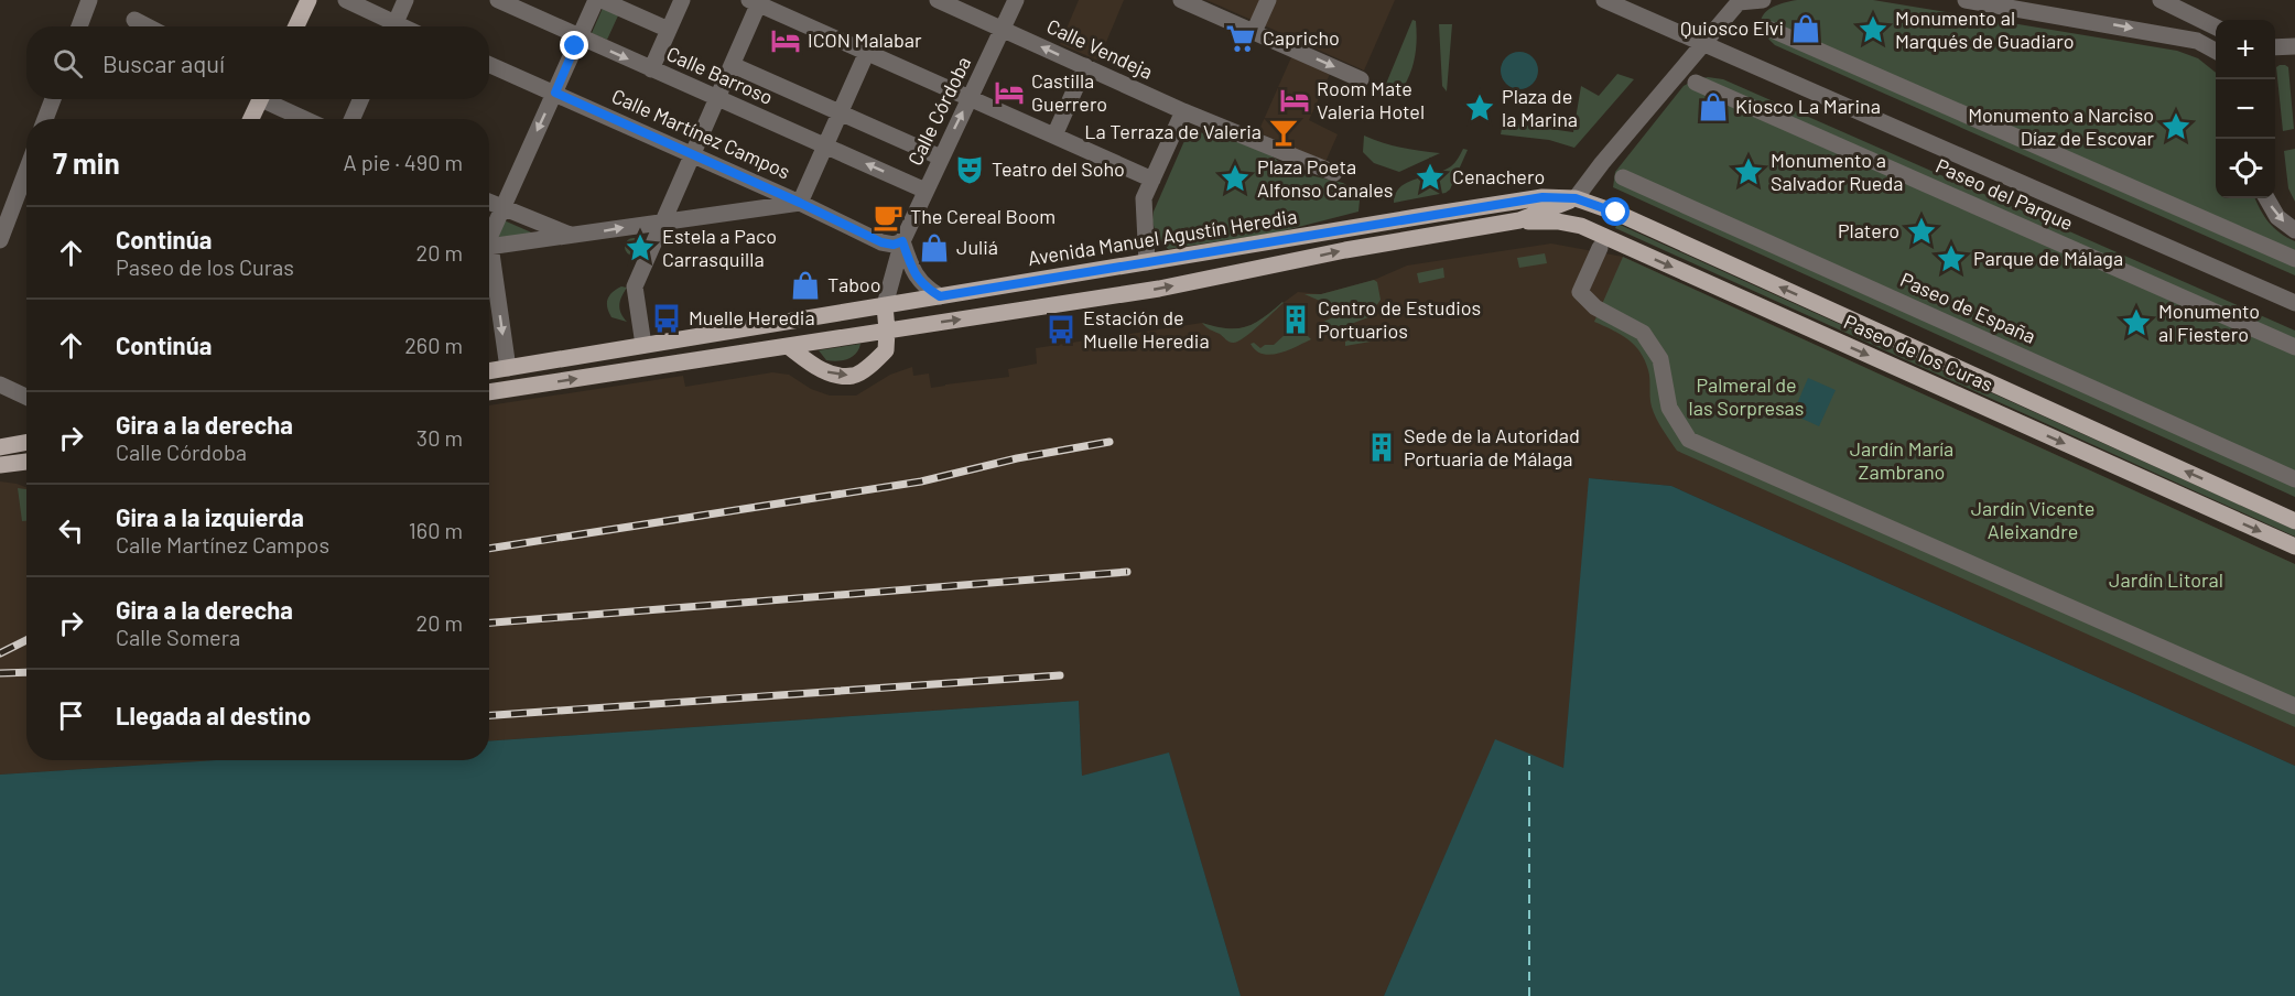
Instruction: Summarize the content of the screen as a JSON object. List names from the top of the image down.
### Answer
{
  "streets": {
    "main road": ["Avenida Manuel Agustín Heredia", "Paseo de los Curas"],
    "street": [
      "Calle Vendeja",
      "Calle Barroso",
      "Calle Córdoba",
      "Calle Martínez Campos",
      "Paseo del Parque",
      "Paseo de España"
    ]
  },
  "crossings": [
    ["Calle Vendeja", "Calle Córdoba"],
    ["Calle Barroso", "Calle Córdoba"],
    ["Calle Córdoba", "Calle Martínez Campos"],
    ["Calle Córdoba", "Avenida Manuel Agustín Heredia"],
    ["Avenida Manuel Agustín Heredia", "Paseo de los Curas"]
  ],
  "parks": [
    "Palmeral de las Sorpresas",
    "Jardín María Zambrano",
    "Jardín Vicente Aleixandre",
    "Jardín Litoral"
  ],
  "places": {
    "shop": [
      "Quiosco Elvi",
      "Kiosco La Marina",
      "Juliá",
      "Taboo"
    ],
    "place": [
      "Monumento al Marqués de Guadiaro",
      "Plaza de la Marina",
      "Monumento a Narciso Díaz de Escovar",
      "Monumento a Salvador Rueda",
      "Cenachero",
      "Plaza Poeta Alfonso Canales",
      "Platero",
      "Estela a Paco Carrasquilla",
      "Parque de Málaga",
      "Monumento al Fiestero"
    ],
    "supermarket": ["Capricho"],
    "hotel": ["ICON Malabar", "Castilla Guerrero", "Room Mate Valeria Hotel"],
    "bar": ["La Terraza de Valeria"],
    "theatre": ["Teatro del Soho"],
    "cafe": ["The Cereal Boom"],
    "bus stop": ["Muelle Heredia", "Estación de Muelle Heredia"],
    "building": ["Centro de Estudios Portuarios", "Sede de la Autoridad Portuaria de Málaga"]
  },
  "page": {
    "map_buttons": ["+", "−"],
    "search": "Buscar aquí",
    "heading": ["7 min", "A pie · 490 m"],
    "list": [
      ["Continúa", "Paseo de los Curas", "20 m"],
      ["Continúa", "260 m"],
      ["Gira a la derecha", "Calle Córdoba", "30 m"],
      ["Gira a la izquierda", "Calle Martínez Campos", "160 m"],
      ["Gira a la derecha", "Calle Somera", "20 m"],
      "Llegada al destino"
    ]
  }
}
